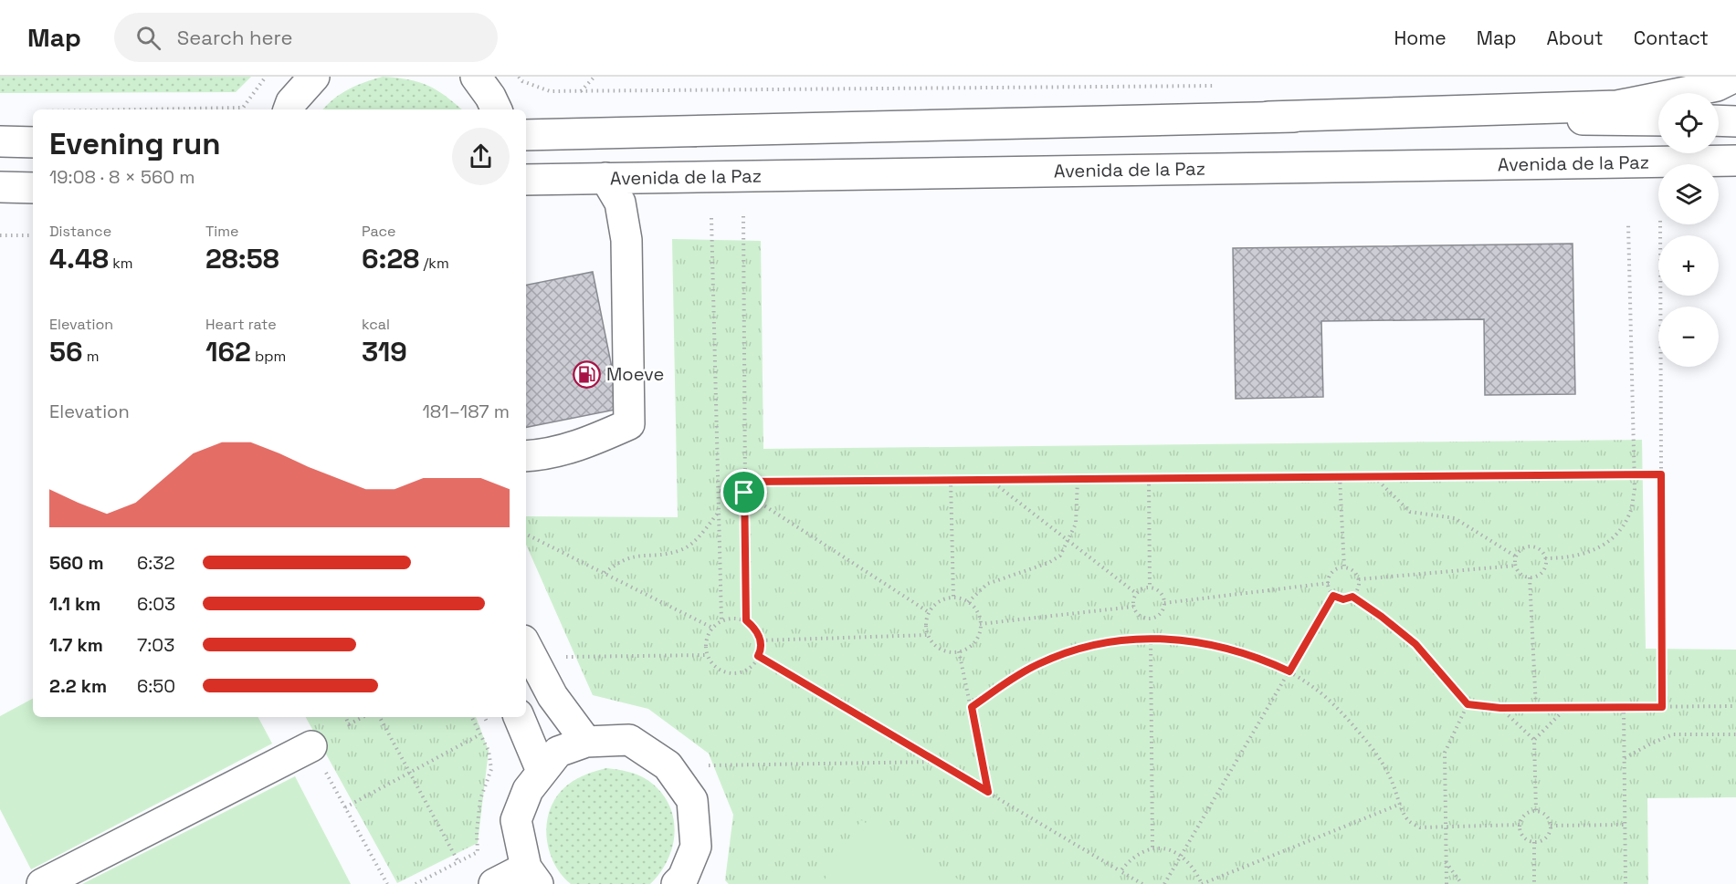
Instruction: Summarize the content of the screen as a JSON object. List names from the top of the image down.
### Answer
{
  "streets": {
    "main road": ["Avenida de la Paz"]
  },
  "places": {
    "fuel station": ["Moeve"]
  },
  "page": {
    "header": "Map",
    "search": "Search here",
    "nav": [
      "Home",
      "Map",
      "About",
      "Contact"
    ],
    "map_buttons": ["+", "−"],
    "heading": ["Evening run", "19:08 · 8 × 560 m"],
    "stats": [
      ["Distance", "4.48 km"],
      ["Time", "28:58"],
      ["Pace", "6:28 /km"],
      ["Elevation", "56 m"],
      ["Heart rate", "162 bpm"],
      ["kcal", "319"]
    ],
    "chart": ["Elevation", "181–187 m"],
    "list": [
      {
        "name": "560 m",
        "note": "6:32"
      },
      {
        "name": "1.1 km",
        "note": "6:03"
      },
      {
        "name": "1.7 km",
        "note": "7:03"
      },
      {
        "name": "2.2 km",
        "note": "6:50"
      }
    ]
  }
}
